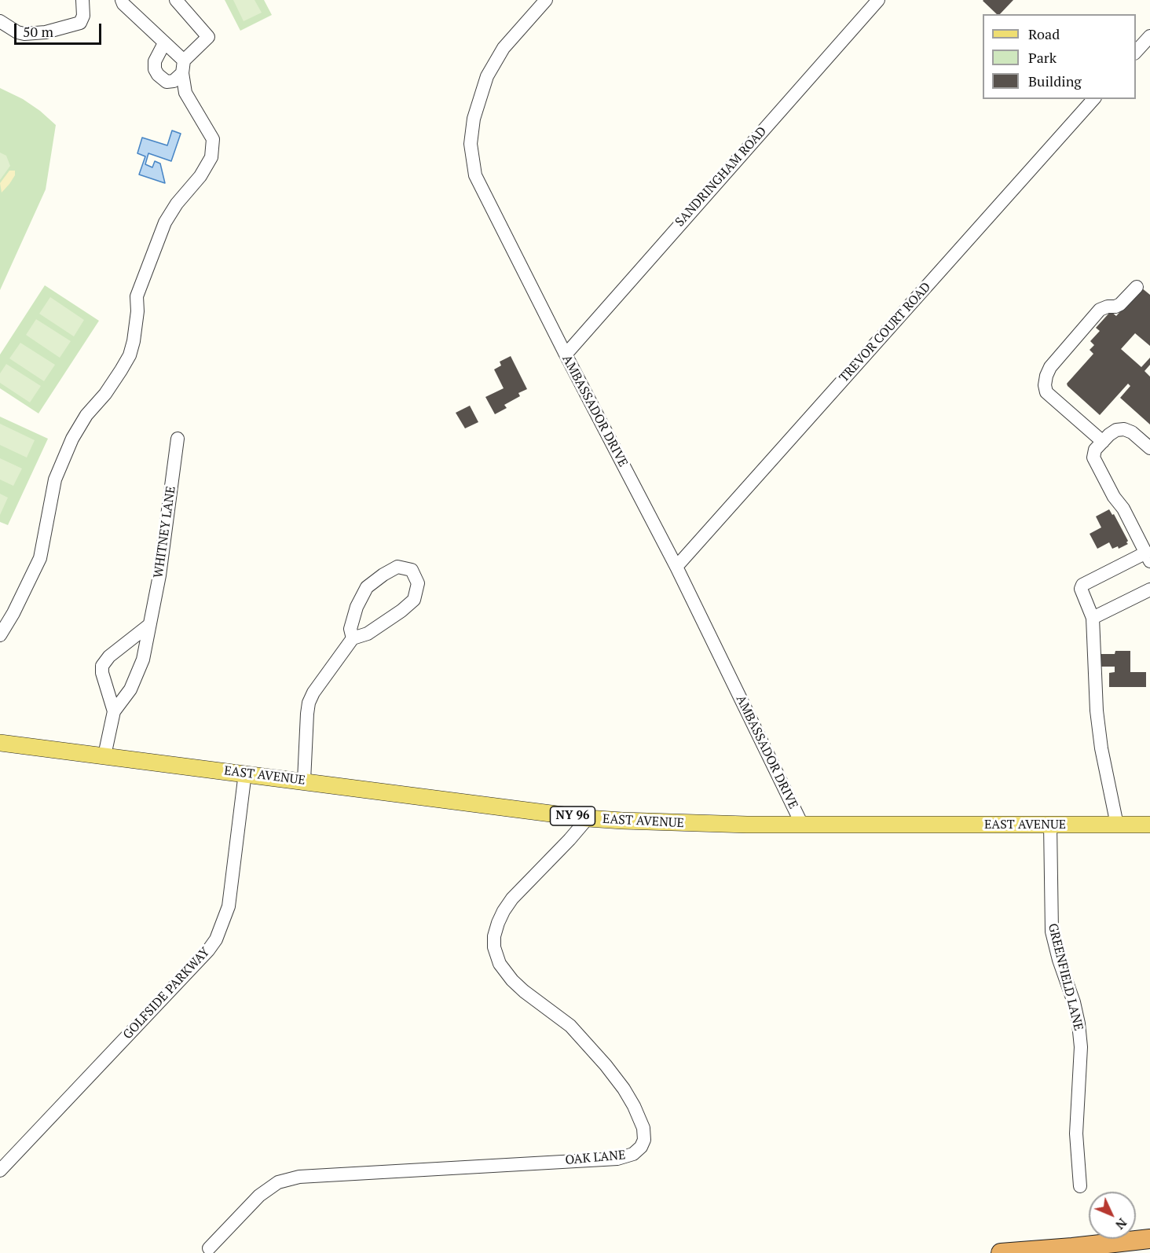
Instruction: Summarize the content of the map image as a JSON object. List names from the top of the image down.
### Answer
{
  "streets": {
    "main road": ["EAST AVENUE", "NY 96"],
    "street": [
      "SANDRINGHAM ROAD",
      "TREVOR COURT ROAD",
      "AMBASSADOR DRIVE",
      "WHITNEY LANE",
      "GREENFIELD LANE",
      "GOLFSIDE PARKWAY",
      "OAK LANE"
    ]
  },
  "crossings": [
    ["SANDRINGHAM ROAD", "AMBASSADOR DRIVE"],
    ["TREVOR COURT ROAD", "AMBASSADOR DRIVE"],
    ["AMBASSADOR DRIVE", "EAST AVENUE"],
    ["WHITNEY LANE", "EAST AVENUE"],
    ["EAST AVENUE", "GREENFIELD LANE"],
    ["EAST AVENUE", "GOLFSIDE PARKWAY"],
    ["EAST AVENUE", "OAK LANE"]
  ],
  "legend": ["Road", "Park", "Building"],
  "scale_bar": "50 m",
  "north": "bottom right"
}
